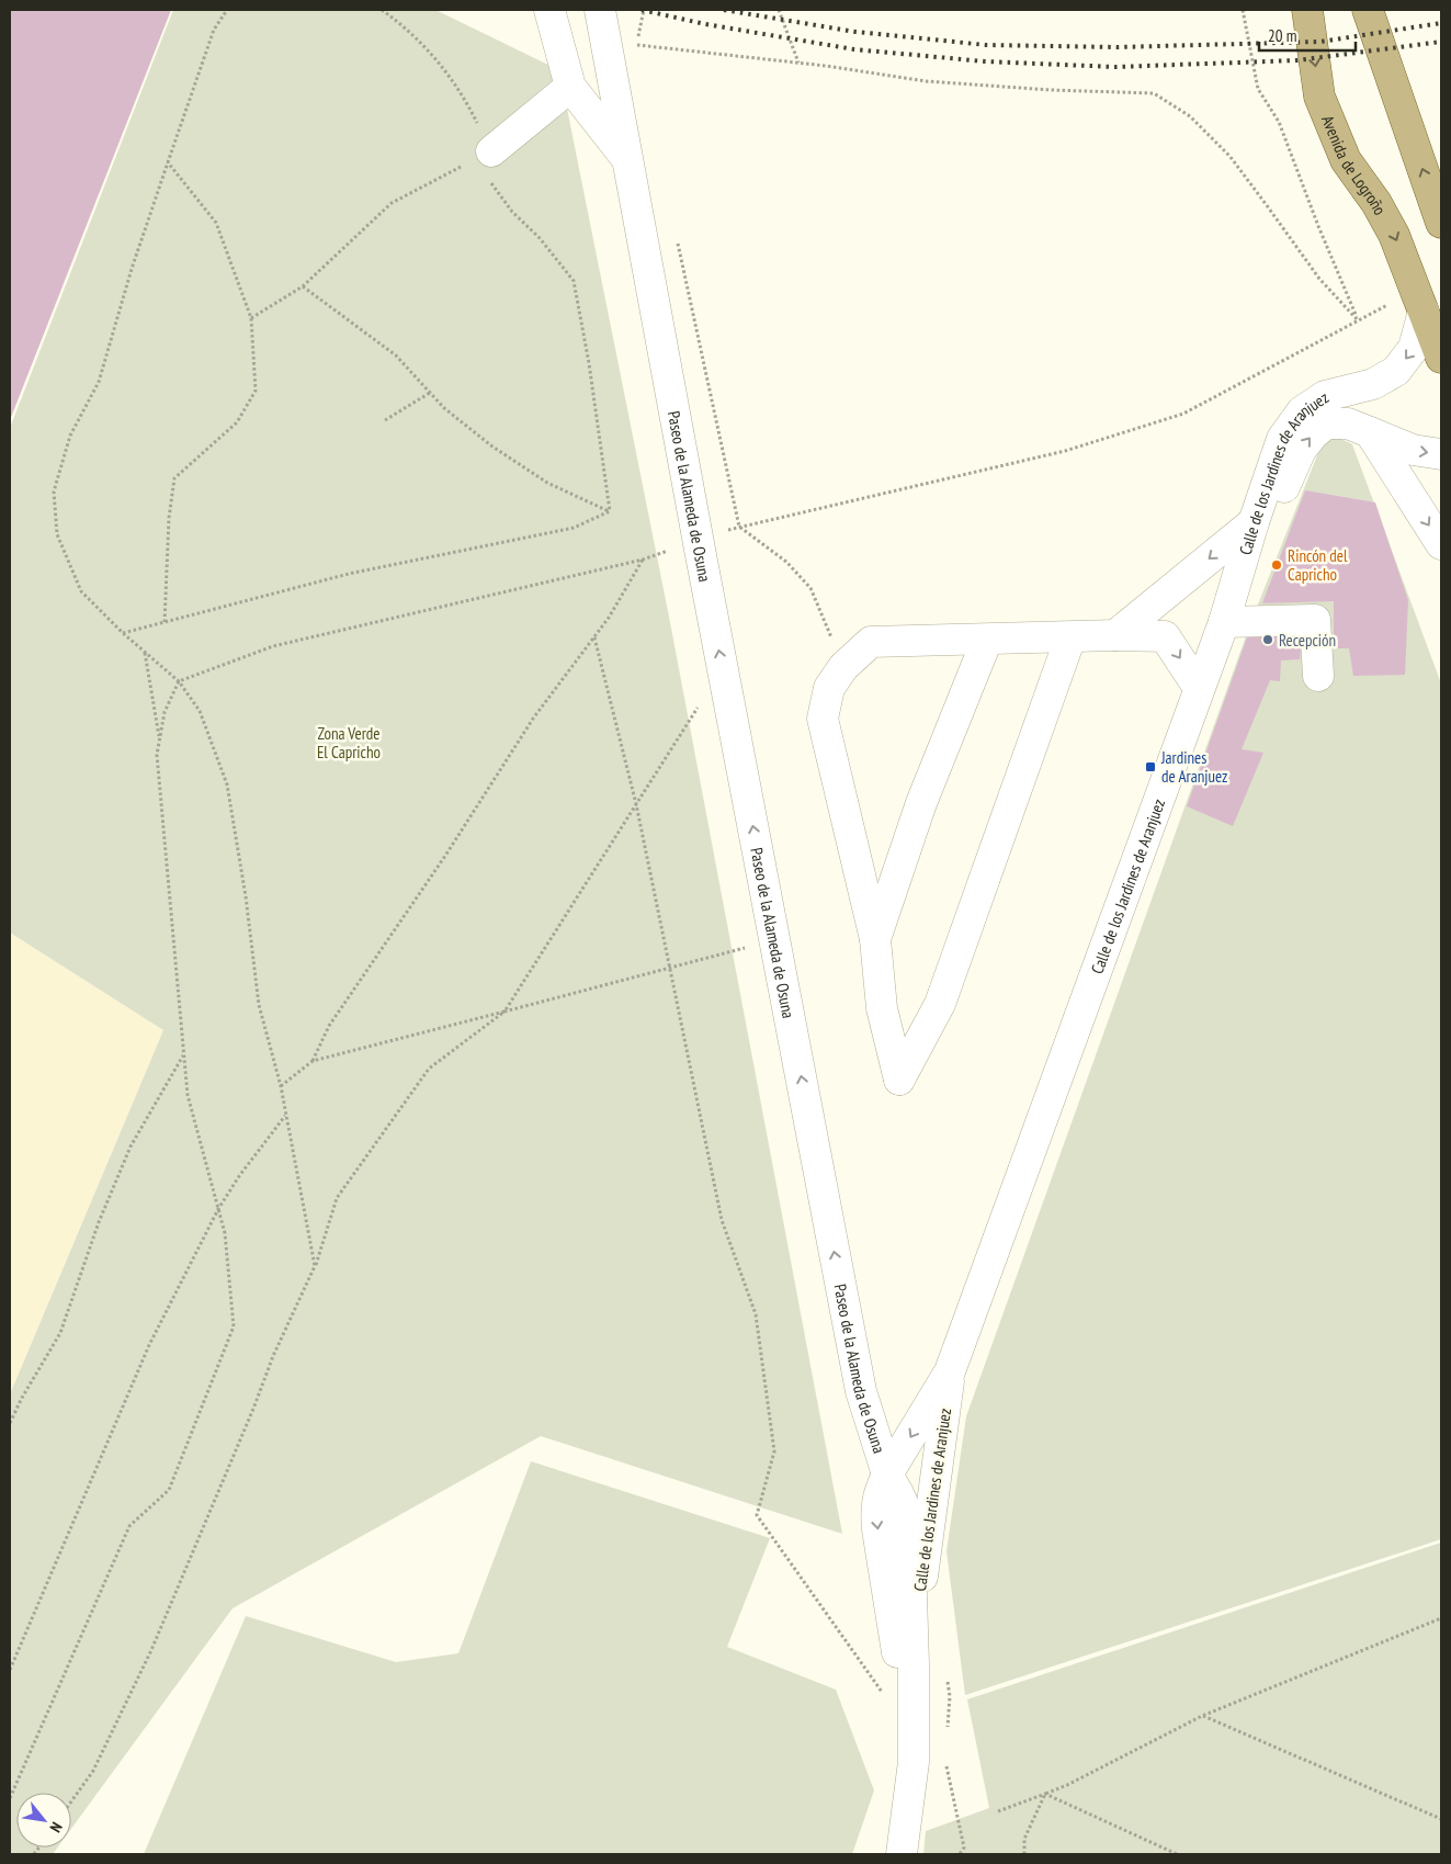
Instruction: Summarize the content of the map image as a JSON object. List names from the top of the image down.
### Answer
{
  "streets": {
    "main road": ["Avenida de Logroño"],
    "street": ["Calle de los Jardines de Aranjuez", "Paseo de la Alameda de Osuna"]
  },
  "crossings": [
    ["Avenida de Logroño", "Calle de los Jardines de Aranjuez"],
    ["Calle de los Jardines de Aranjuez", "Paseo de la Alameda de Osuna"]
  ],
  "one_way": ["Paseo de la Alameda de Osuna"],
  "parks": ["Zona Verde El Capricho"],
  "places": {
    "other": ["Rincón del Capricho", "Recepción"],
    "transit": ["Jardines de Aranjuez"]
  },
  "scale_bar": "20 m",
  "north": "bottom right"
}
